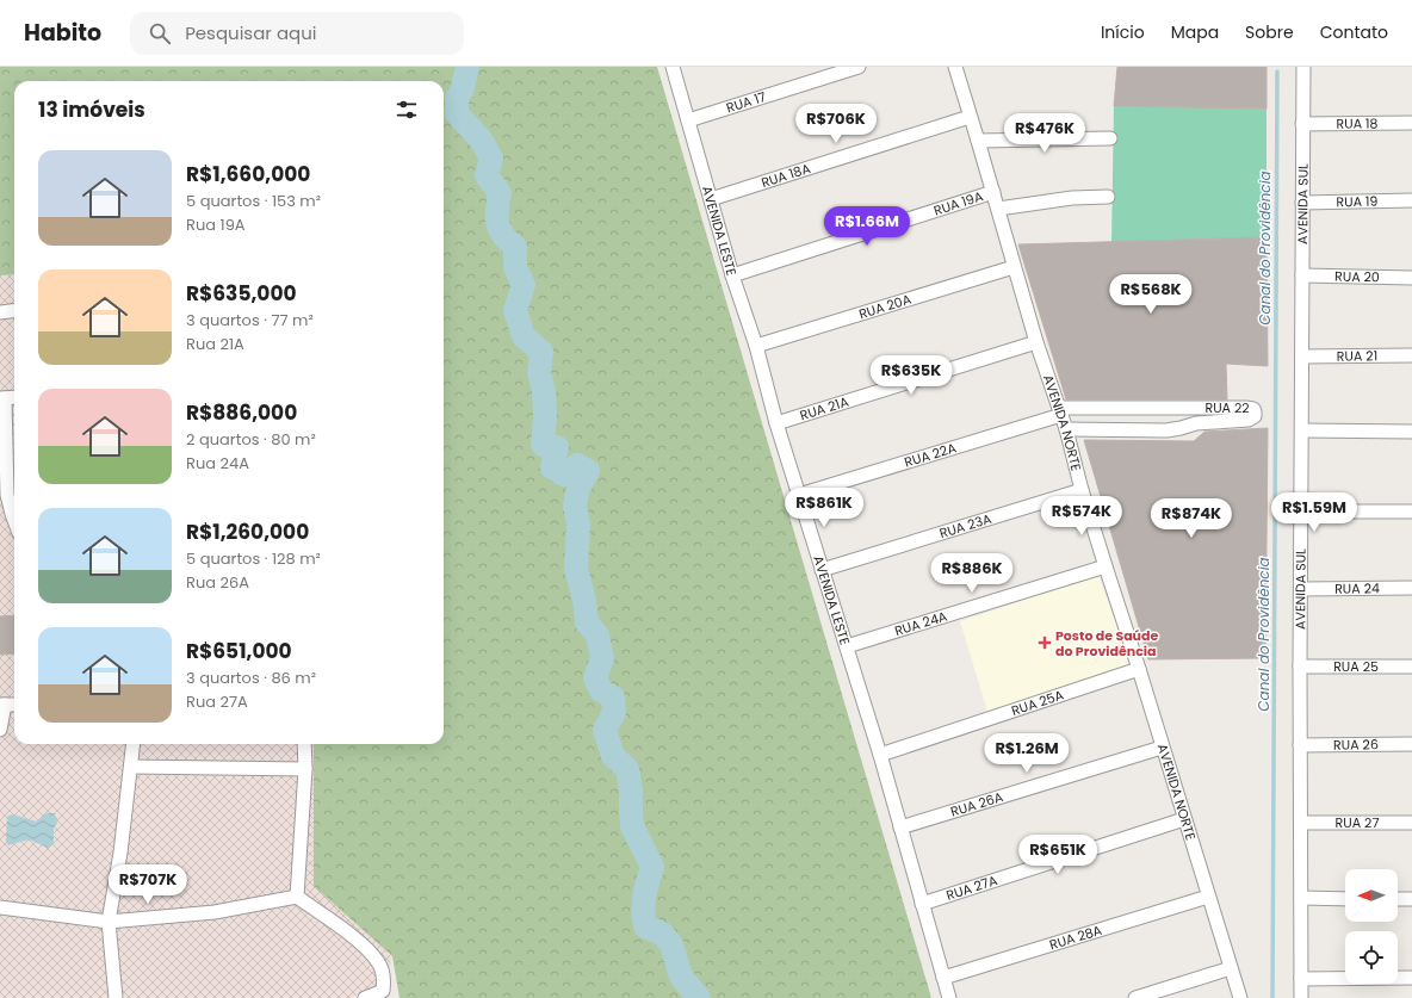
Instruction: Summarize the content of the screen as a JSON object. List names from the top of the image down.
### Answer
{
  "streets": {
    "street": [
      "RUA 17",
      "RUA 18",
      "RUA 18A",
      "RUA 19",
      "RUA 19A",
      "AVENIDA SUL",
      "AVENIDA LESTE",
      "RUA 20",
      "RUA 20A",
      "RUA 21",
      "RUA 21A",
      "RUA 22",
      "AVENIDA NORTE",
      "RUA 22A",
      "RUA 23A",
      "RUA 24",
      "RUA 24A",
      "RUA 25",
      "RUA 25A",
      "RUA 26",
      "RUA 26A",
      "RUA 27",
      "RUA 27A",
      "RUA 28A"
    ]
  },
  "crossings": [
    ["RUA 17", "AVENIDA LESTE"],
    ["RUA 18", "AVENIDA SUL"],
    ["RUA 18A", "AVENIDA LESTE"],
    ["RUA 18A", "AVENIDA NORTE"],
    ["RUA 19", "AVENIDA SUL"],
    ["RUA 19A", "AVENIDA LESTE"],
    ["RUA 19A", "AVENIDA NORTE"],
    ["AVENIDA SUL", "RUA 20"],
    ["AVENIDA SUL", "RUA 21"],
    ["AVENIDA SUL", "RUA 24"],
    ["AVENIDA SUL", "RUA 25"],
    ["AVENIDA SUL", "RUA 26"],
    ["AVENIDA SUL", "RUA 27"],
    ["AVENIDA LESTE", "RUA 20A"],
    ["AVENIDA LESTE", "RUA 21A"],
    ["AVENIDA LESTE", "RUA 22A"],
    ["AVENIDA LESTE", "RUA 23A"],
    ["AVENIDA LESTE", "RUA 24A"],
    ["AVENIDA LESTE", "RUA 25A"],
    ["AVENIDA LESTE", "RUA 26A"],
    ["AVENIDA LESTE", "RUA 27A"],
    ["AVENIDA LESTE", "RUA 28A"],
    ["RUA 20A", "AVENIDA NORTE"],
    ["RUA 21A", "AVENIDA NORTE"],
    ["RUA 22", "AVENIDA NORTE"],
    ["RUA 22", "RUA 22A"],
    ["AVENIDA NORTE", "RUA 22A"],
    ["AVENIDA NORTE", "RUA 23A"],
    ["AVENIDA NORTE", "RUA 24A"],
    ["AVENIDA NORTE", "RUA 25A"],
    ["AVENIDA NORTE", "RUA 26A"],
    ["AVENIDA NORTE", "RUA 27A"],
    ["AVENIDA NORTE", "RUA 28A"]
  ],
  "water": ["Canal do Providência"],
  "places": {
    "health": ["Posto de Saúde do Providência"]
  },
  "north": "left",
  "page": {
    "header": "Habito",
    "search": "Pesquisar aqui",
    "nav": [
      "Início",
      "Mapa",
      "Sobre",
      "Contato"
    ],
    "heading": "13 imóveis",
    "price": [
      "R$706K",
      "R$476K",
      "R$1.66M",
      "R$568K",
      "R$635K",
      "R$861K",
      "R$1.59M",
      "R$574K",
      "R$874K",
      "R$886K",
      "R$1.26M",
      "R$651K",
      "R$707K"
    ],
    "list": [
      {
        "name": "R$1,660,000",
        "note": "5 quartos · 153 m² · Rua 19A"
      },
      {
        "name": "R$635,000",
        "note": "3 quartos · 77 m² · Rua 21A"
      },
      {
        "name": "R$886,000",
        "note": "2 quartos · 80 m² · Rua 24A"
      },
      {
        "name": "R$1,260,000",
        "note": "5 quartos · 128 m² · Rua 26A"
      },
      {
        "name": "R$651,000",
        "note": "3 quartos · 86 m² · Rua 27A"
      }
    ]
  }
}
